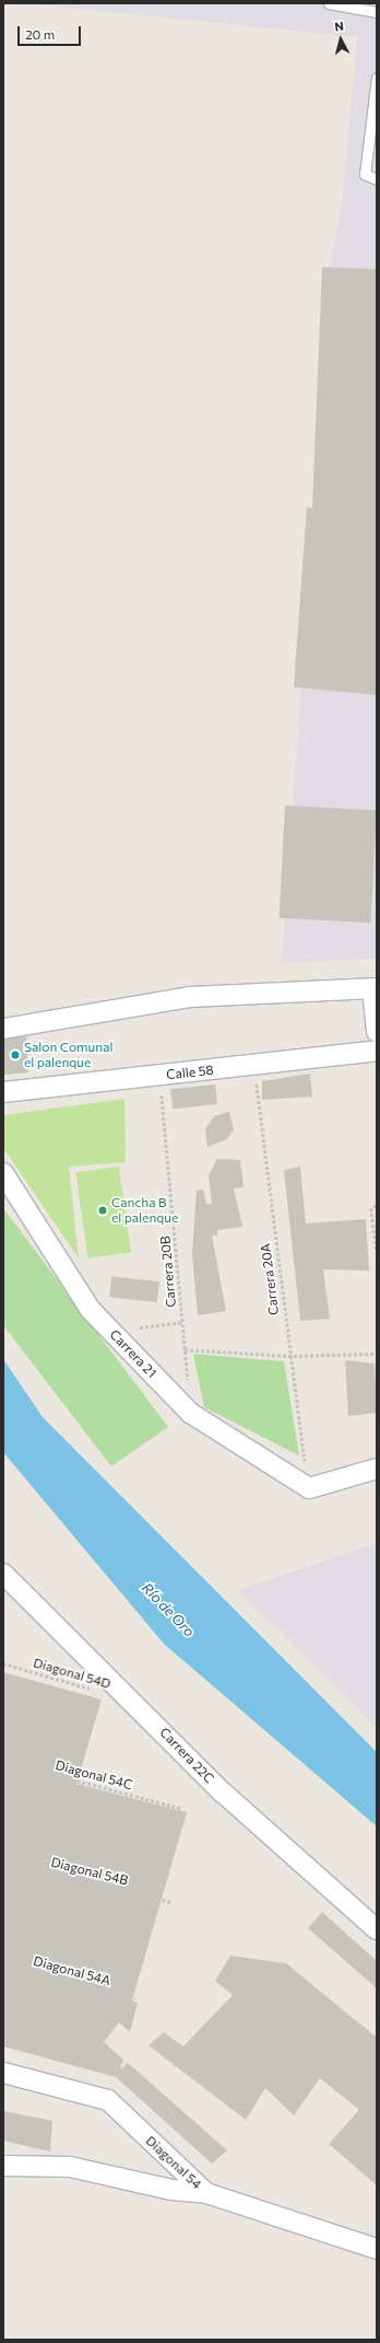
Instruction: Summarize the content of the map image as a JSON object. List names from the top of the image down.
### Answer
{
  "streets": {
    "street": [
      "Calle 58",
      "Carrera 21",
      "Carrera 22C",
      "Diagonal 54"
    ],
    "path": [
      "Carrera 20B",
      "Carrera 20A",
      "Diagonal 54D",
      "Diagonal 54C",
      "Diagonal 54B",
      "Diagonal 54A"
    ]
  },
  "crossings": [
    ["Calle 58", "Carrera 20B"],
    ["Calle 58", "Carrera 20A"],
    ["Carrera 20B", "Carrera 21"],
    ["Carrera 20A", "Carrera 21"]
  ],
  "water": ["Río de Oro"],
  "places": ["Salon Comunal el palenque", "Cancha B el palenque"],
  "scale_bar": "20 m",
  "north": "top"
}
